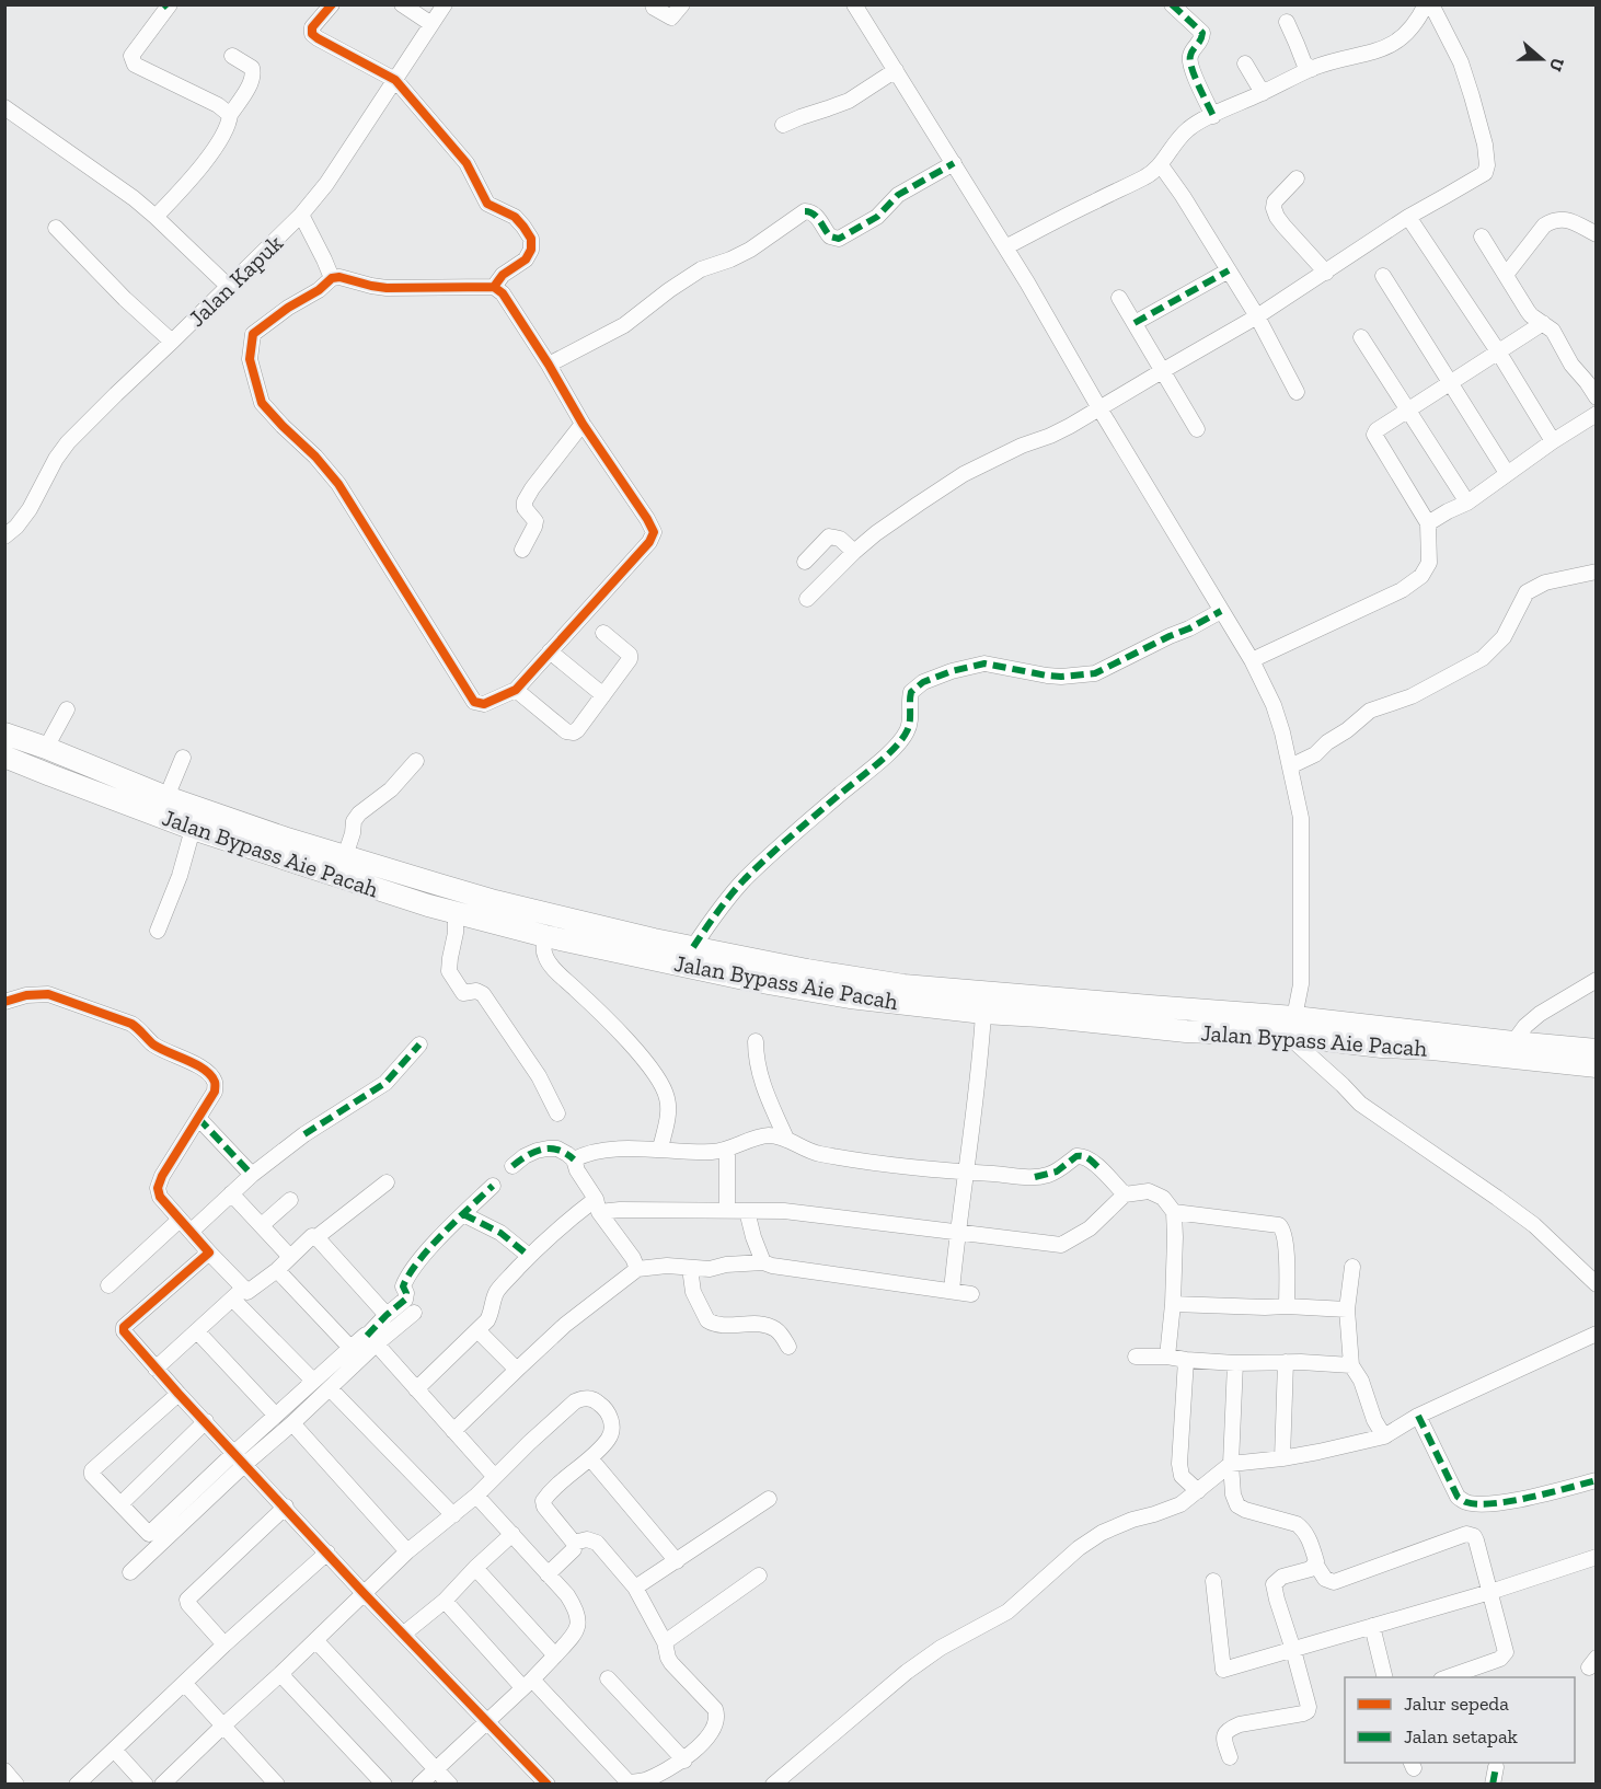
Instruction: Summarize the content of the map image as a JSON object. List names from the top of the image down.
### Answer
{
  "streets": {
    "highway": ["Jalan Bypass Aie Pacah"],
    "street": ["Jalan Kapuk"]
  },
  "legend": ["Jalur sepeda", "Jalan setapak"],
  "north": "right"
}
